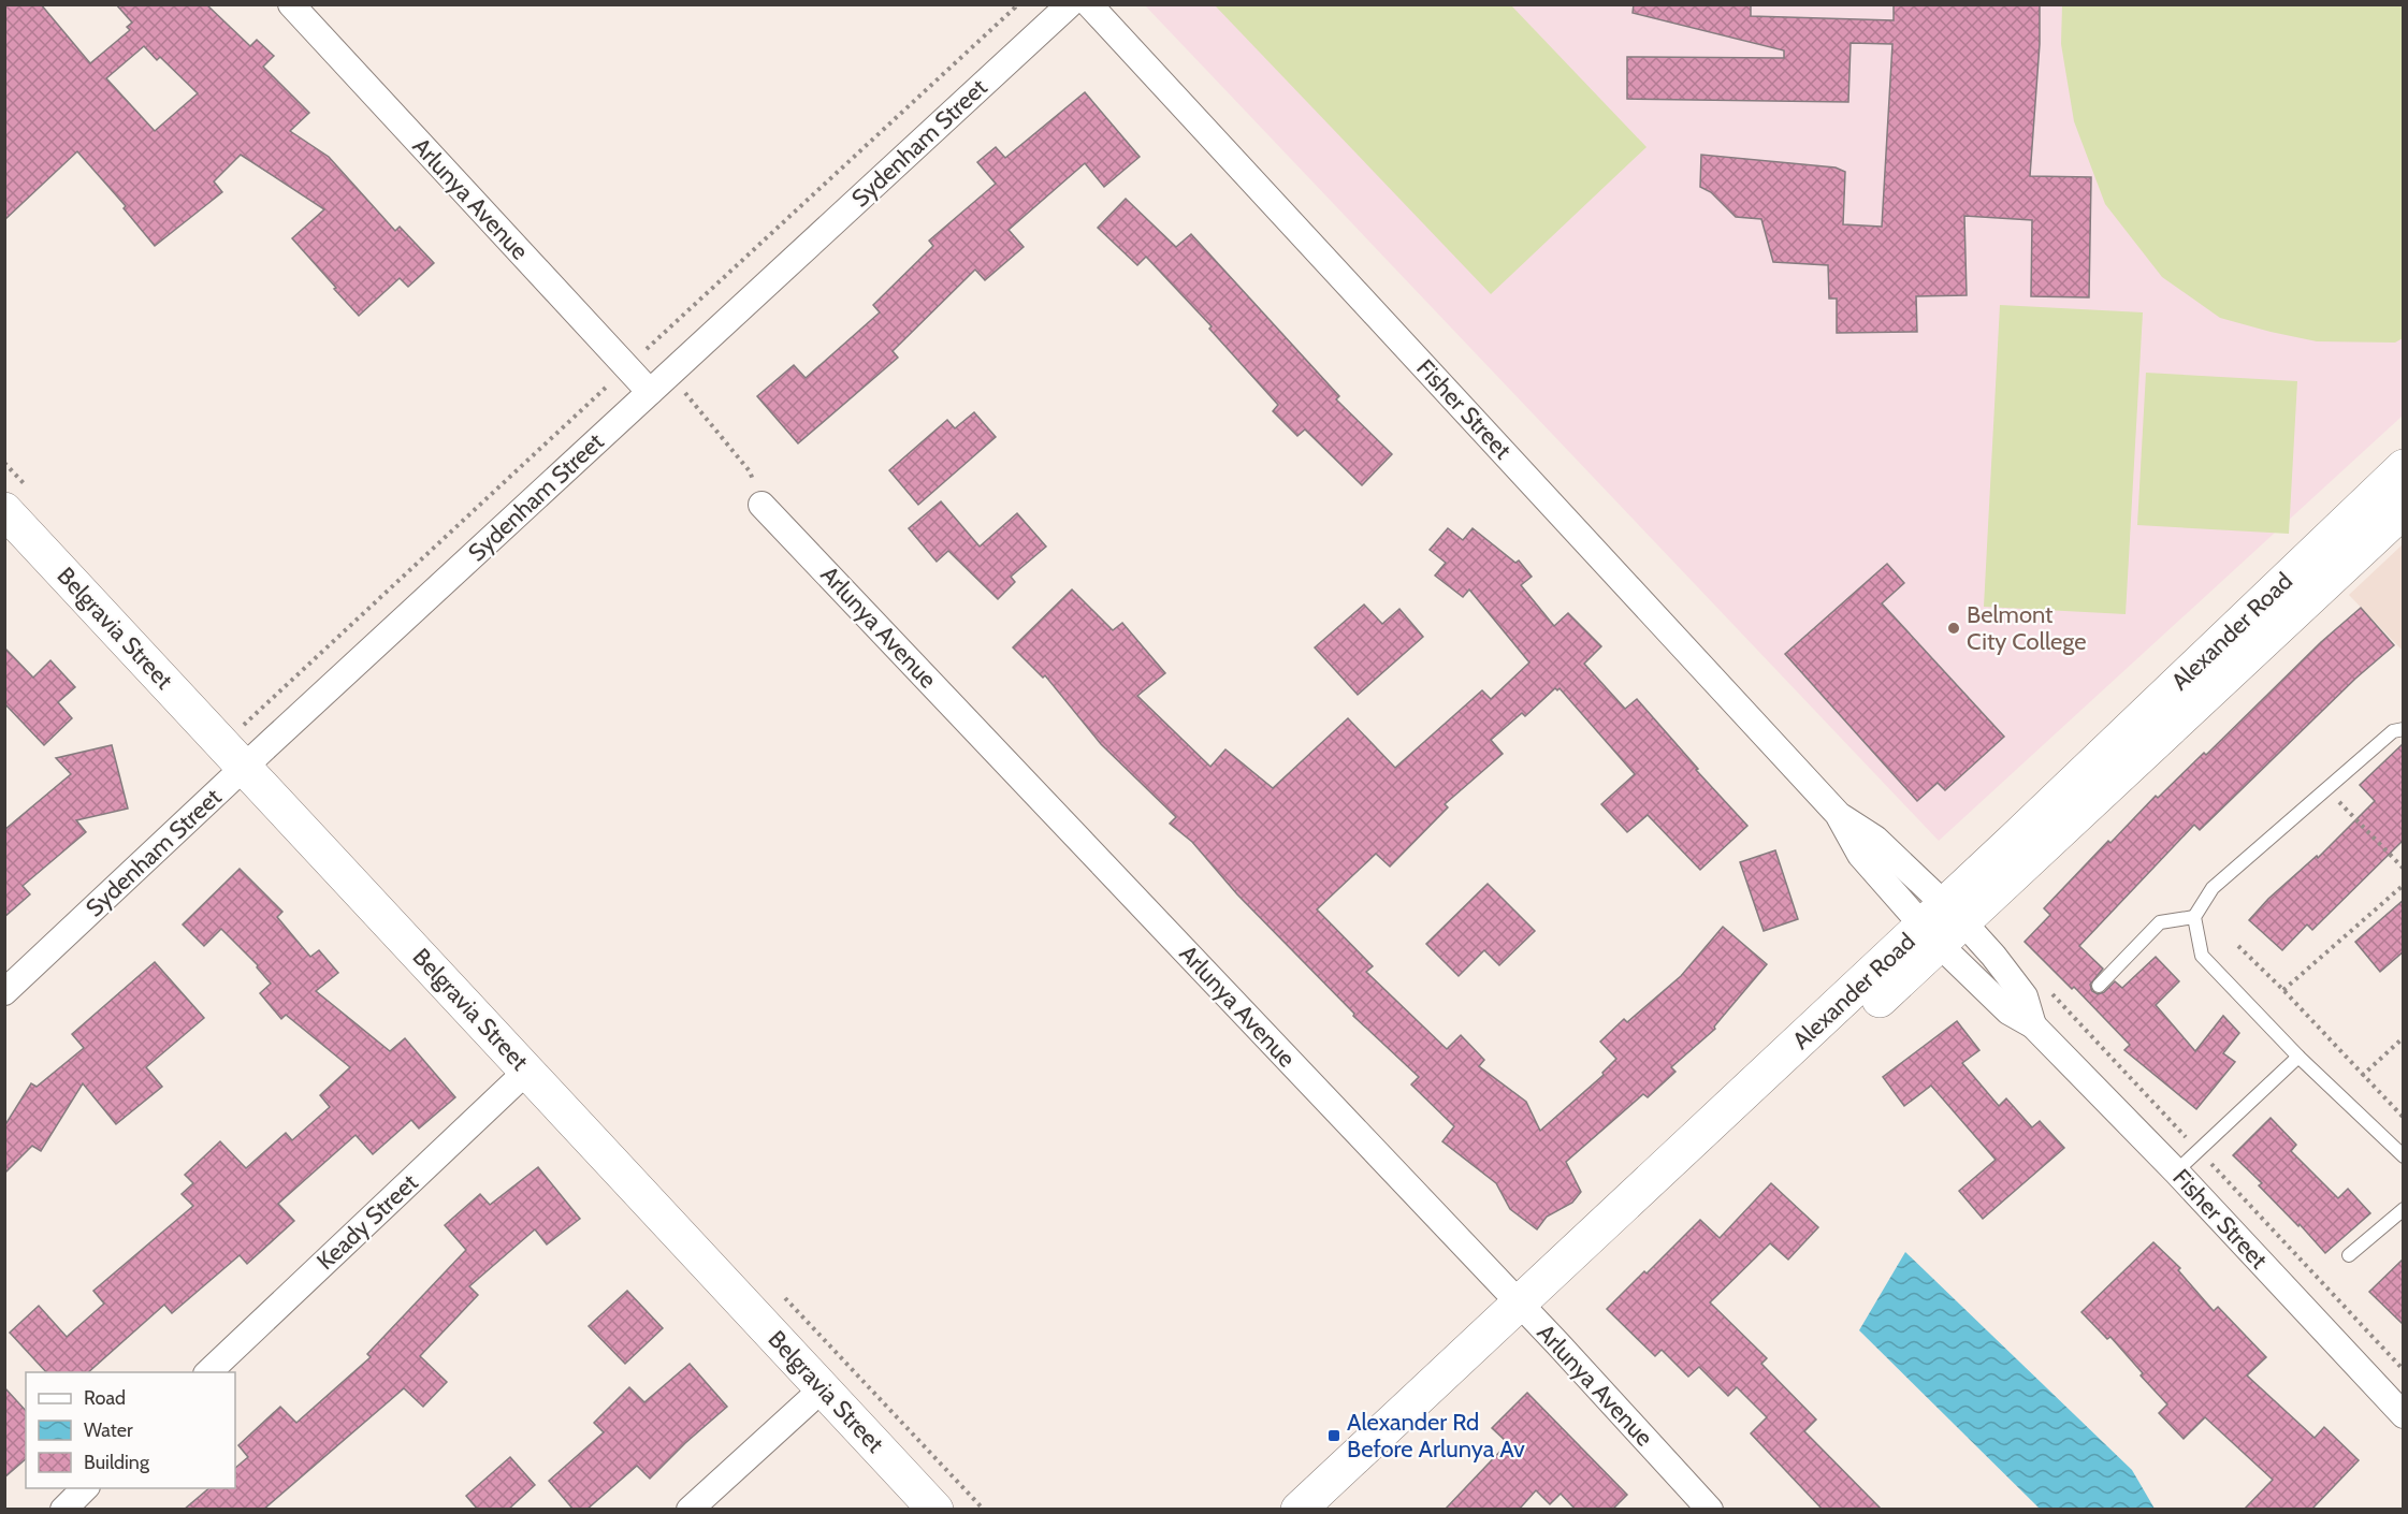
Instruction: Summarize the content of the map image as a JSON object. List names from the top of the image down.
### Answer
{
  "streets": {
    "main road": ["Belgravia Street", "Alexander Road"],
    "street": [
      "Sydenham Street",
      "Arlunya Avenue",
      "Fisher Street",
      "Keady Street"
    ]
  },
  "crossings": [
    ["Sydenham Street", "Arlunya Avenue"],
    ["Sydenham Street", "Belgravia Street"],
    ["Arlunya Avenue", "Alexander Road"],
    ["Fisher Street", "Alexander Road"],
    ["Belgravia Street", "Keady Street"]
  ],
  "places": {
    "other": ["Belmont City College"],
    "transit": ["Alexander Rd Before Arlunya Av"]
  },
  "legend": ["Road", "Water", "Building"]
}
